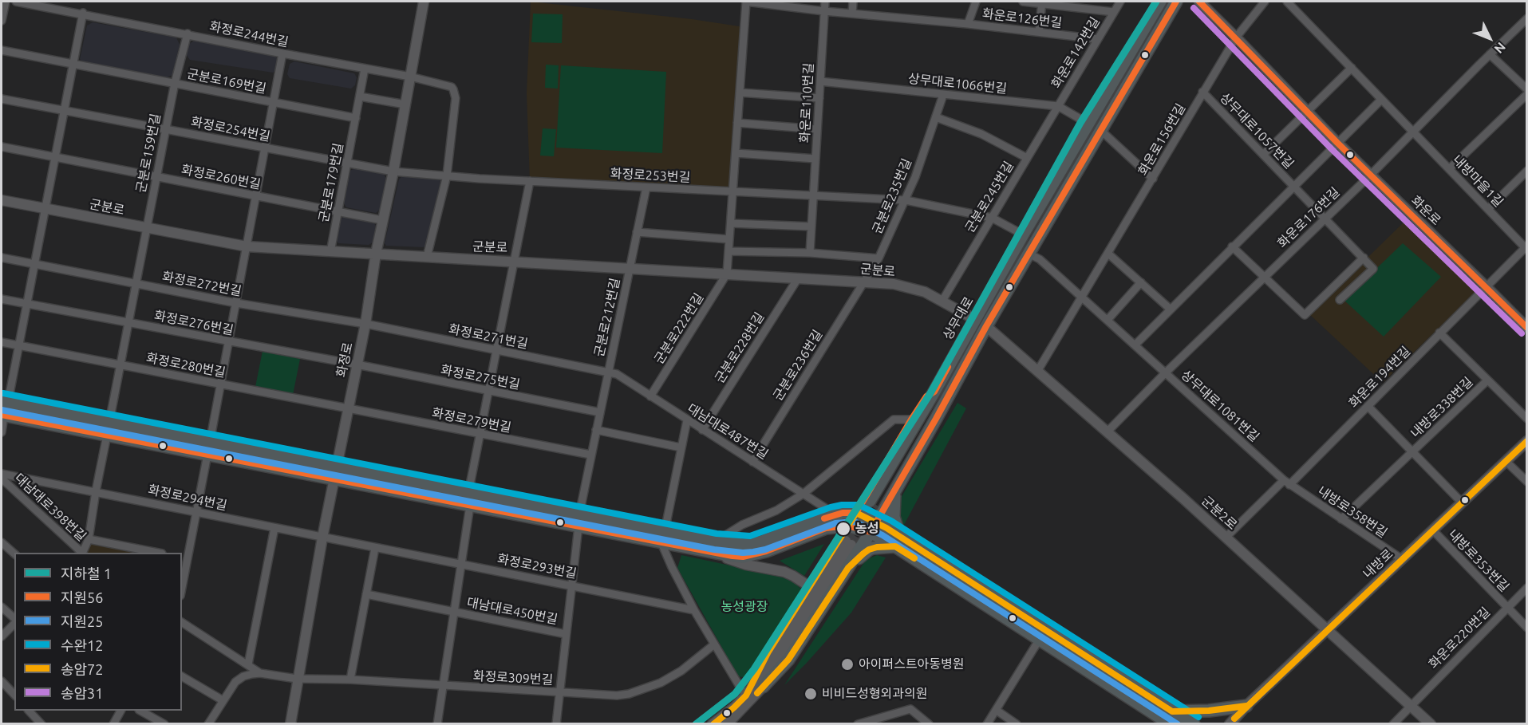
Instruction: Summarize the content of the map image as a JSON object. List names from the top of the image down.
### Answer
{
  "streets": {
    "main road": ["상무대로"],
    "street": [
      "화운로126번길",
      "화정로244번길",
      "화운로142번길",
      "군분로169번길",
      "상무대로1066번길",
      "화운로110번길",
      "화정로254번길",
      "상무대로1057번길",
      "화운로156번길",
      "군분로159번길",
      "화정로253번길",
      "화정로260번길",
      "내방마을1길",
      "군분로179번길",
      "군분로235번길",
      "군분로245번길",
      "군분로",
      "화운로",
      "화운로176번길",
      "화정로272번길",
      "군분로212번길",
      "화정로276번길",
      "군분로222번길",
      "화정로271번길",
      "군분로228번길",
      "화정로",
      "화정로280번길",
      "군분로236번길",
      "화정로275번길",
      "화운로194번길",
      "상무대로1081번길",
      "내방로338번길",
      "화정로279번길",
      "대남대로487번길",
      "화정로294번길",
      "대남대로398번길",
      "내방로358번길",
      "군분2로",
      "내방로353번길",
      "내방로",
      "화정로293번길",
      "대남대로450번길",
      "화운로220번길",
      "화정로309번길"
    ]
  },
  "crossings": [
    ["화운로126번길", "화운로142번길"],
    ["화정로244번길", "군분로169번길"],
    ["화정로244번길", "군분로159번길"],
    ["화정로244번길", "화정로253번길"],
    ["화정로244번길", "군분로179번길"],
    ["화정로244번길", "화정로"],
    ["화운로142번길", "상무대로1066번길"],
    ["화운로142번길", "군분로245번길"],
    ["군분로169번길", "화정로254번길"],
    ["군분로169번길", "군분로159번길"],
    ["군분로169번길", "화정로260번길"],
    ["군분로169번길", "군분로"],
    ["군분로169번길", "화정로272번길"],
    ["군분로169번길", "화정로276번길"],
    ["군분로169번길", "화정로280번길"],
    ["상무대로1066번길", "화운로110번길"],
    ["상무대로1066번길", "군분로235번길"],
    ["상무대로1066번길", "군분로245번길"],
    ["상무대로1066번길", "상무대로"],
    ["화운로110번길", "화정로253번길"],
    ["화정로254번길", "군분로159번길"],
    ["화정로254번길", "화정로253번길"],
    ["화정로254번길", "군분로179번길"],
    ["화정로254번길", "화정로"],
    ["상무대로1057번길", "화운로156번길"],
    ["상무대로1057번길", "화운로176번길"],
    ["화운로156번길", "화운로"],
    ["화운로156번길", "상무대로1081번길"],
    ["화운로156번길", "군분2로"],
    ["군분로159번길", "화정로260번길"],
    ["군분로159번길", "군분로"],
    ["군분로159번길", "화정로272번길"],
    ["군분로159번길", "화정로276번길"],
    ["군분로159번길", "화정로280번길"],
    ["화정로253번길", "군분로235번길"],
    ["화정로253번길", "군분로245번길"],
    ["화정로253번길", "군분로212번길"],
    ["화정로253번길", "상무대로"],
    ["화정로253번길", "화정로"],
    ["화정로253번길", "대남대로450번길"],
    ["화정로260번길", "군분로179번길"],
    ["화정로260번길", "화정로"],
    ["내방마을1길", "화운로176번길"],
    ["내방마을1길", "화운로194번길"],
    ["군분로179번길", "군분로"],
    ["군분로235번길", "군분로"],
    ["군분로235번길", "군분로236번길"],
    ["군분로245번길", "군분로"],
    ["군분로", "군분로212번길"],
    ["군분로", "상무대로"],
    ["군분로", "군분로222번길"],
    ["군분로", "군분로228번길"],
    ["군분로", "화정로"],
    ["군분로", "군분로236번길"],
    ["군분로", "대남대로450번길"],
    ["화운로", "화운로176번길"],
    ["화운로", "화운로194번길"],
    ["화운로176번길", "상무대로1081번길"],
    ["화운로176번길", "군분2로"],
    ["화정로272번길", "화정로271번길"],
    ["화정로272번길", "화정로"],
    ["군분로212번길", "화정로271번길"],
    ["군분로212번길", "화정로275번길"],
    ["군분로212번길", "화정로279번길"],
    ["군분로212번길", "대남대로487번길"],
    ["군분로212번길", "화정로293번길"],
    ["군분로212번길", "대남대로450번길"],
    ["군분로212번길", "화정로309번길"],
    ["상무대로", "상무대로1081번길"],
    ["상무대로", "군분2로"],
    ["화정로276번길", "화정로"],
    ["화정로276번길", "화정로275번길"],
    ["군분로222번길", "대남대로487번길"],
    ["화정로271번길", "화정로"],
    ["화정로271번길", "대남대로487번길"],
    ["화정로271번길", "대남대로450번길"],
    ["군분로228번길", "대남대로487번길"],
    ["화정로", "화정로280번길"],
    ["화정로", "화정로275번길"],
    ["화정로", "화정로279번길"],
    ["화정로", "화정로294번길"],
    ["화정로", "화정로293번길"],
    ["화정로", "화정로309번길"],
    ["화정로280번길", "화정로279번길"],
    ["군분로236번길", "대남대로487번길"],
    ["화정로275번길", "대남대로450번길"],
    ["화운로194번길", "상무대로1081번길"],
    ["화운로194번길", "내방로338번길"],
    ["화운로194번길", "내방로358번길"],
    ["화운로194번길", "군분2로"],
    ["상무대로1081번길", "내방로358번길"],
    ["내방로338번길", "내방로358번길"],
    ["화정로279번길", "대남대로450번길"],
    ["화정로294번길", "화정로293번길"],
    ["내방로358번길", "내방로"],
    ["군분2로", "내방로"],
    ["군분2로", "화운로220번길"],
    ["내방로353번길", "내방로"],
    ["내방로353번길", "화운로220번길"],
    ["화정로293번길", "대남대로450번길"],
    ["대남대로450번길", "화정로309번길"]
  ],
  "parks": ["농성광장"],
  "places": ["농성", "아이퍼스트아동병원", "비비드성형외과의원"],
  "lines": [
    "metro line 1",
    "transit line 지원56",
    "transit line 송암31",
    "transit line 수완12",
    "transit line 지원25",
    "transit line 송암72"
  ],
  "legend": [
    "지하철 1",
    "지원56",
    "지원25",
    "수완12",
    "송암72",
    "송암31"
  ],
  "north": "bottom right"
}
